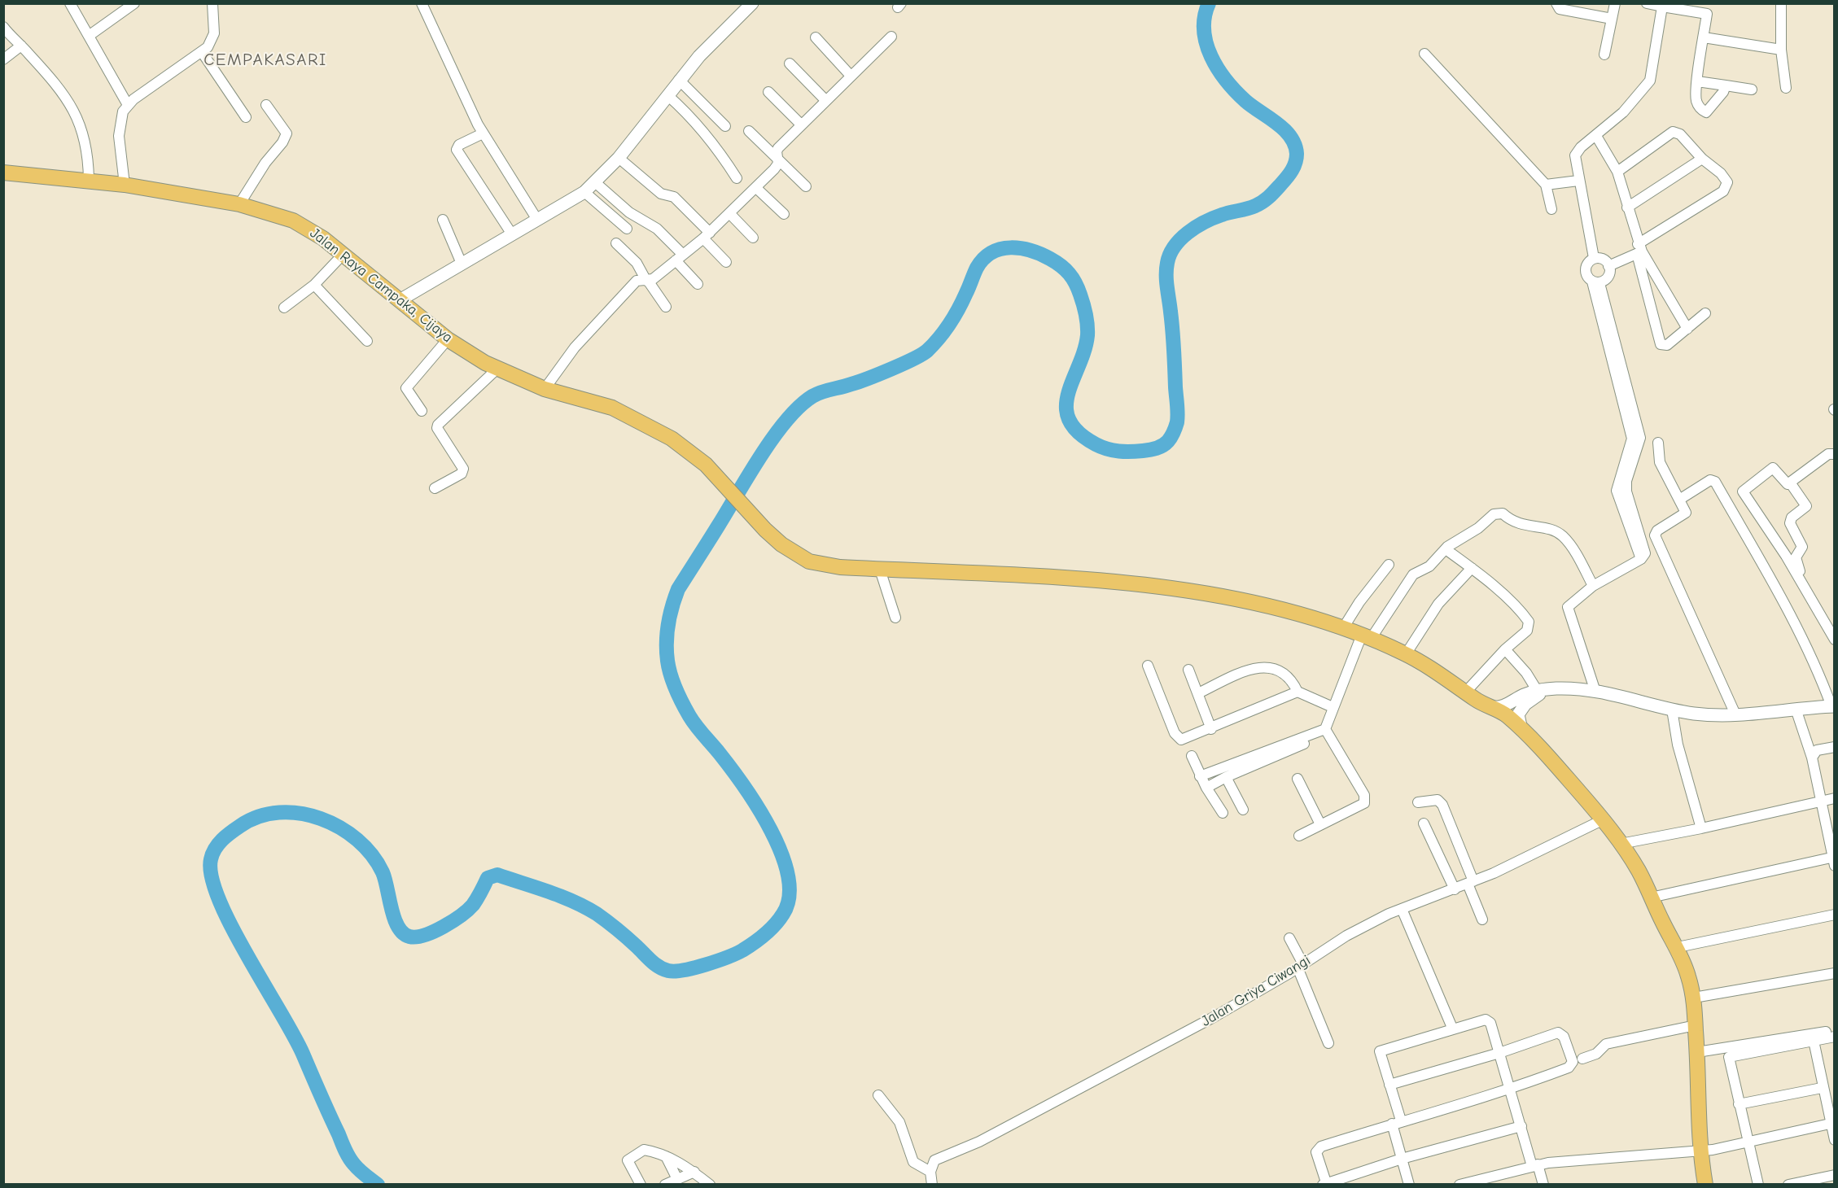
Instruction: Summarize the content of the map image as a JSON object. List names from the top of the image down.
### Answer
{
  "streets": {
    "main road": ["Jalan Raya Campaka, Cijaya"],
    "street": ["Jalan Griya Ciwangi"]
  },
  "crossings": [
    ["Jalan Raya Campaka, Cijaya", "Jalan Griya Ciwangi"]
  ],
  "districts": ["CEMPAKASARI"]
}
